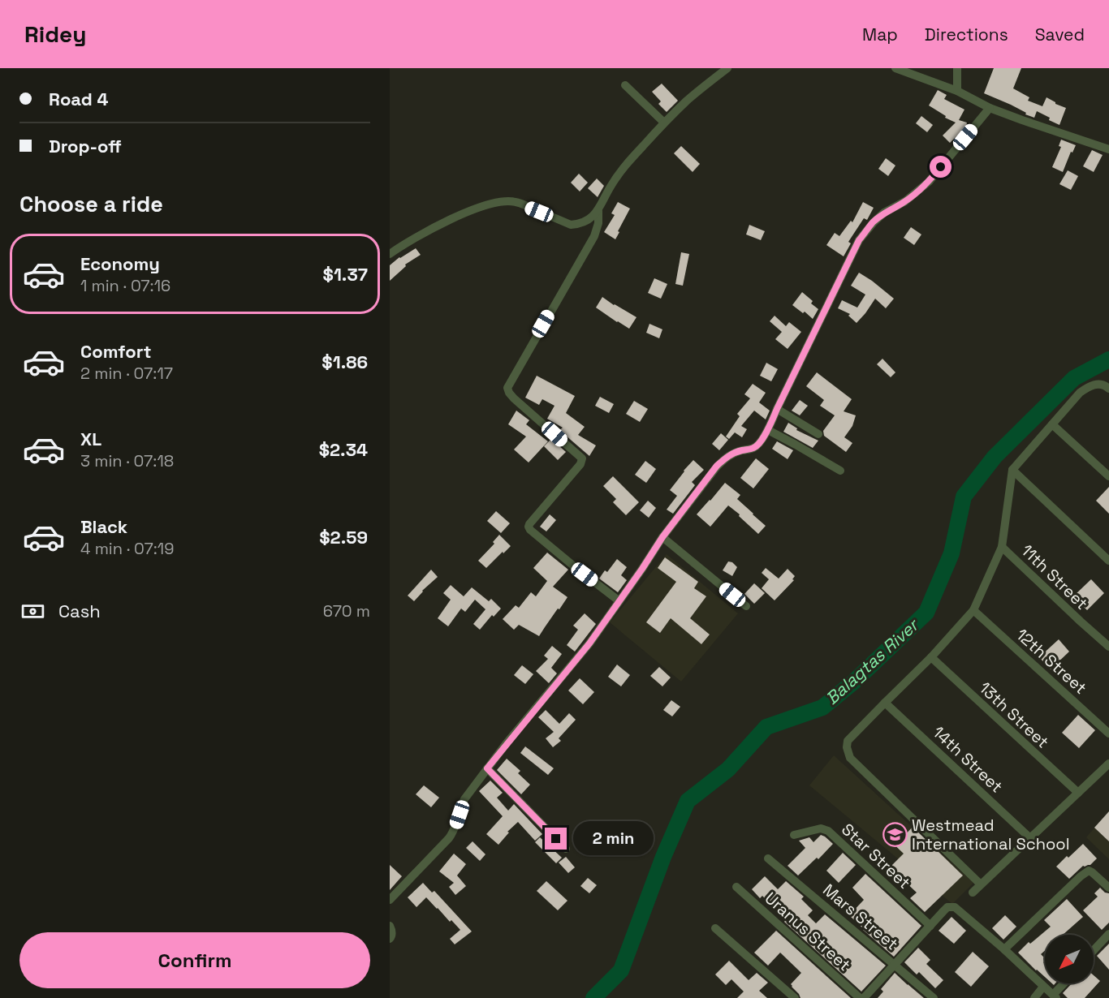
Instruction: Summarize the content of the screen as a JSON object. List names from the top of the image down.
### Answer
{
  "streets": {
    "street": [
      "11th Street",
      "12th Street",
      "13th Street",
      "14th Street",
      "Star Street",
      "Mars Street",
      "Uranus Street"
    ]
  },
  "water": ["Balagtas River"],
  "places": {
    "school or university": ["Westmead International School"]
  },
  "north": "bottom left",
  "page": {
    "header": "Ridey",
    "nav": ["Map", "Directions", "Saved"],
    "banner": ["Road 4", "Drop-off"],
    "heading": "Choose a ride",
    "list": [
      {
        "name": "Economy",
        "note": "1 min · 07:16",
        "value": "$1.37"
      },
      {
        "name": "Comfort",
        "note": "2 min · 07:17",
        "value": "$1.86"
      },
      {
        "name": "XL",
        "note": "3 min · 07:18",
        "value": "$2.34"
      },
      {
        "name": "Black",
        "note": "4 min · 07:19",
        "value": "$2.59"
      }
    ],
    "pay": ["Cash", "670 m"],
    "bubble": "2 min",
    "buttons": "Confirm"
  }
}
